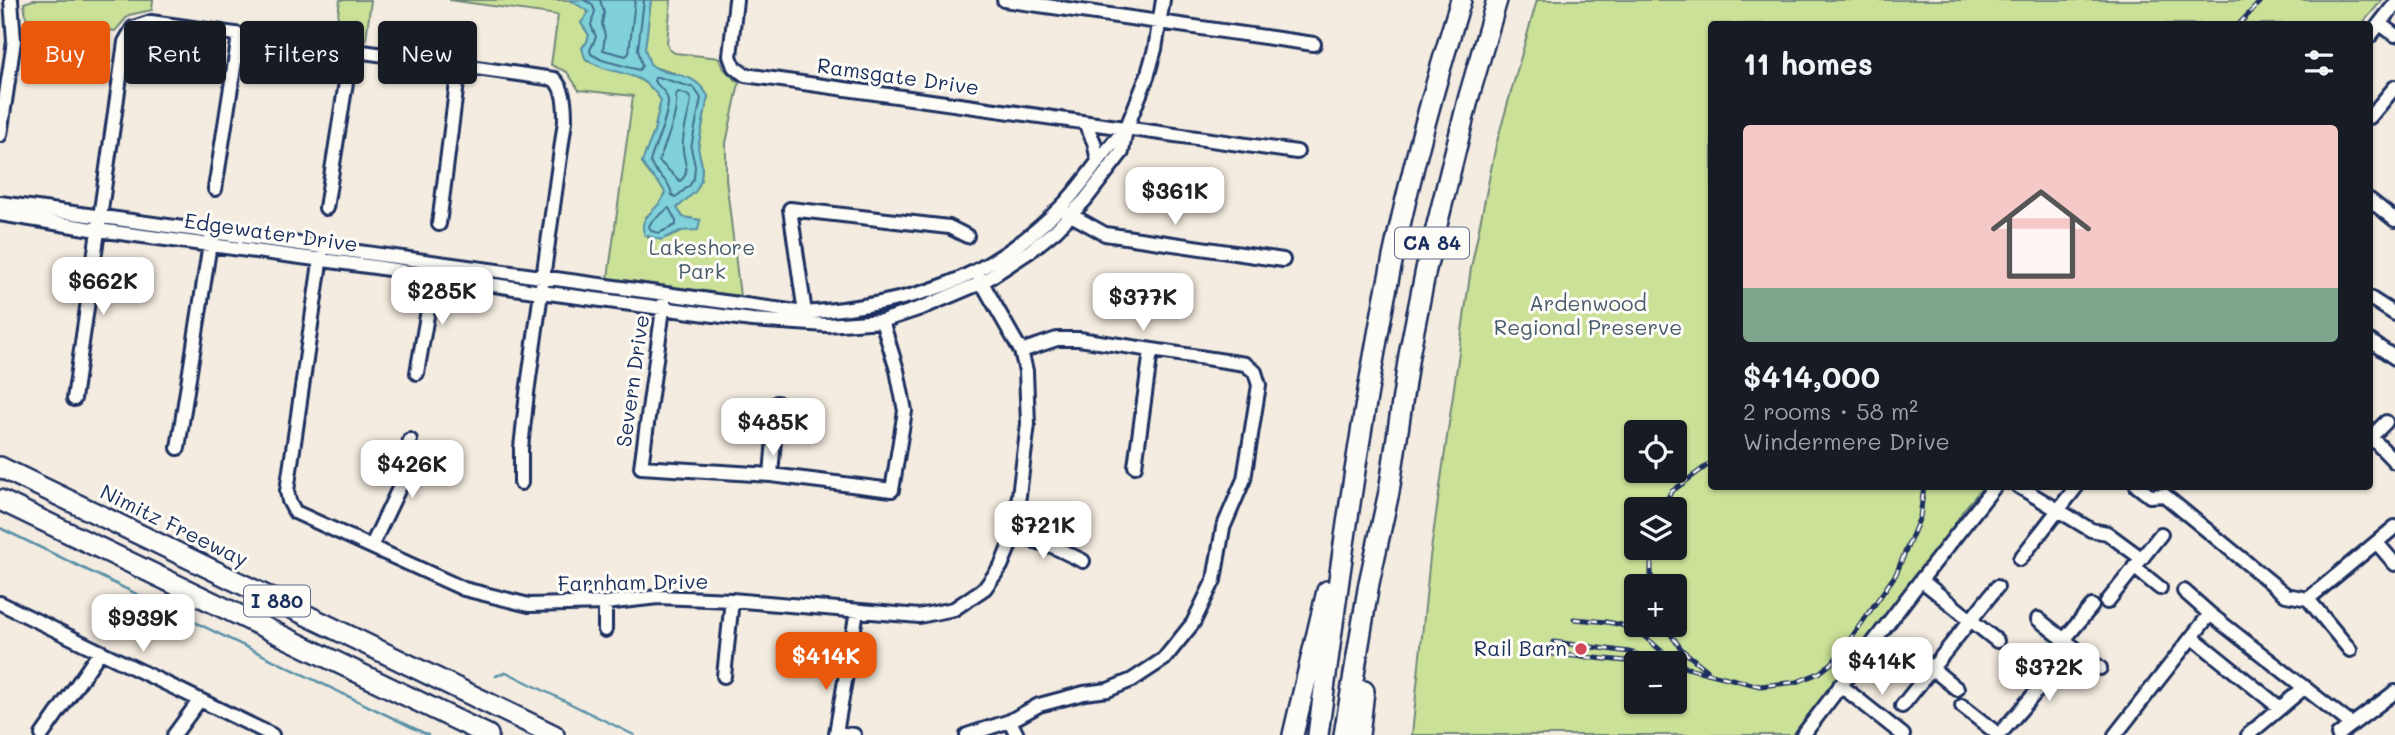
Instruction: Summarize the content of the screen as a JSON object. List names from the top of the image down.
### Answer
{
  "streets": {
    "highway": ["CA 84", "Nimitz Freeway", "I 880"],
    "street": [
      "Ramsgate Drive",
      "Edgewater Drive",
      "Severn Drive",
      "Farnham Drive"
    ]
  },
  "crossings": [
    ["Ramsgate Drive", "Edgewater Drive"],
    ["Edgewater Drive", "Severn Drive"],
    ["Edgewater Drive", "Farnham Drive"]
  ],
  "parks": ["Lakeshore Park", "Ardenwood Regional Preserve"],
  "places": ["Rail Barn"],
  "page": {
    "chip": [
      "Buy",
      "Rent",
      "Filters",
      "New"
    ],
    "heading": "11 homes",
    "list": [
      {
        "name": "$414,000",
        "note": "2 rooms · 58 m² · Windermere Drive"
      }
    ],
    "price": [
      "$361K",
      "$662K",
      "$285K",
      "$377K",
      "$485K",
      "$426K",
      "$721K",
      "$939K",
      "$414K",
      "$414K",
      "$372K"
    ],
    "map_buttons": ["+", "−"]
  }
}
